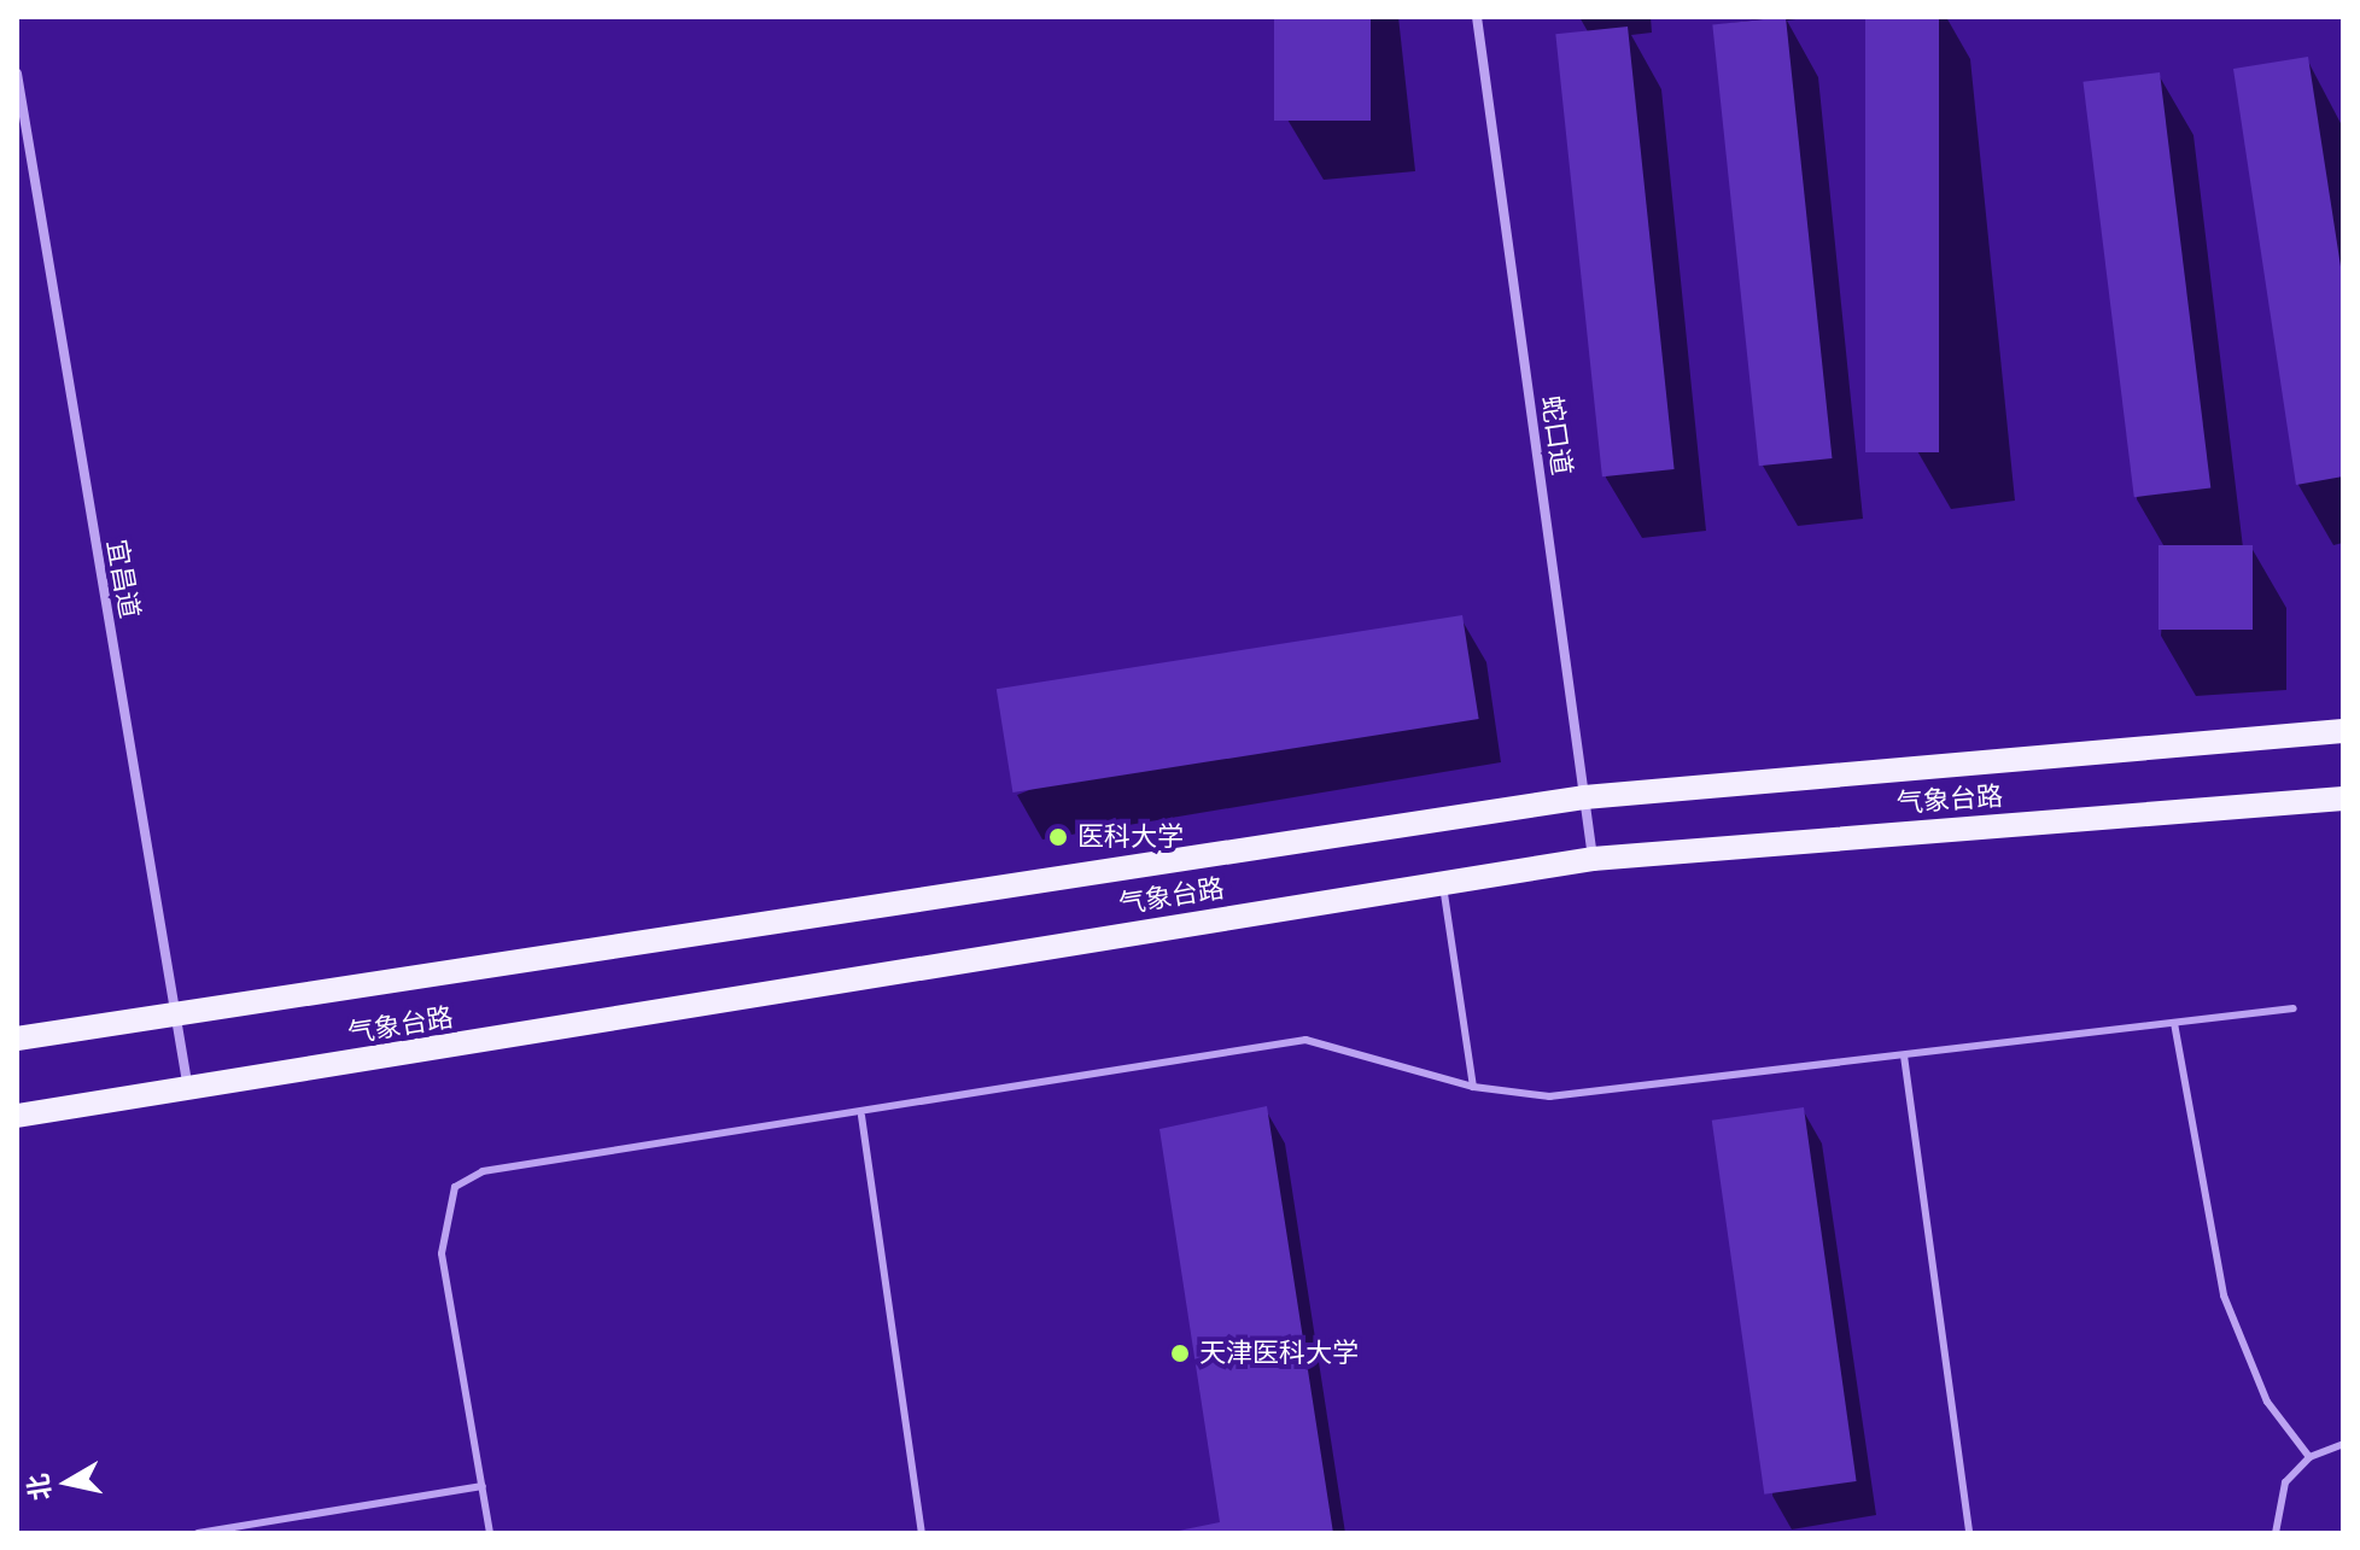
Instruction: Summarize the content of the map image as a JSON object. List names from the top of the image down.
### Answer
{
  "streets": {
    "main road": ["气象台路"],
    "street": ["蛇口道", "宜昌道"]
  },
  "crossings": [
    ["蛇口道", "气象台路"],
    ["宜昌道", "气象台路"]
  ],
  "places": ["医科大学", "天津医科大学"],
  "north": "left"
}
